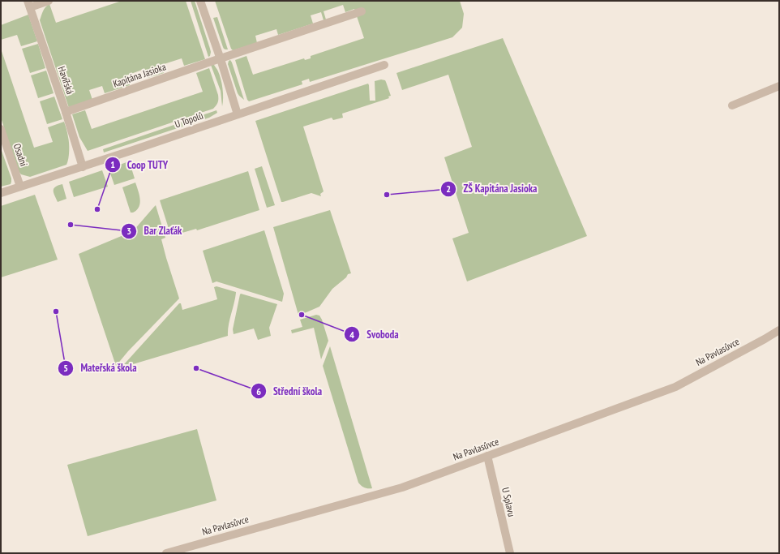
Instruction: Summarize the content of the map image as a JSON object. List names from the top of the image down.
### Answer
{
  "streets": {
    "street": [
      "Kapitána Jasioka",
      "Havířská",
      "U Topolů",
      "Osadní",
      "Na Pavlasůvce",
      "U Splavu"
    ]
  },
  "crossings": [
    ["Kapitána Jasioka", "Havířská"],
    ["Havířská", "U Topolů"],
    ["U Topolů", "Osadní"],
    ["Na Pavlasůvce", "U Splavu"]
  ],
  "places": [
    "ZŠ Kapitána Jasioka",
    "Coop TUTY",
    "Bar Zlaťák",
    "Mateřská škola",
    "Svoboda",
    "Střední škola"
  ]
}
